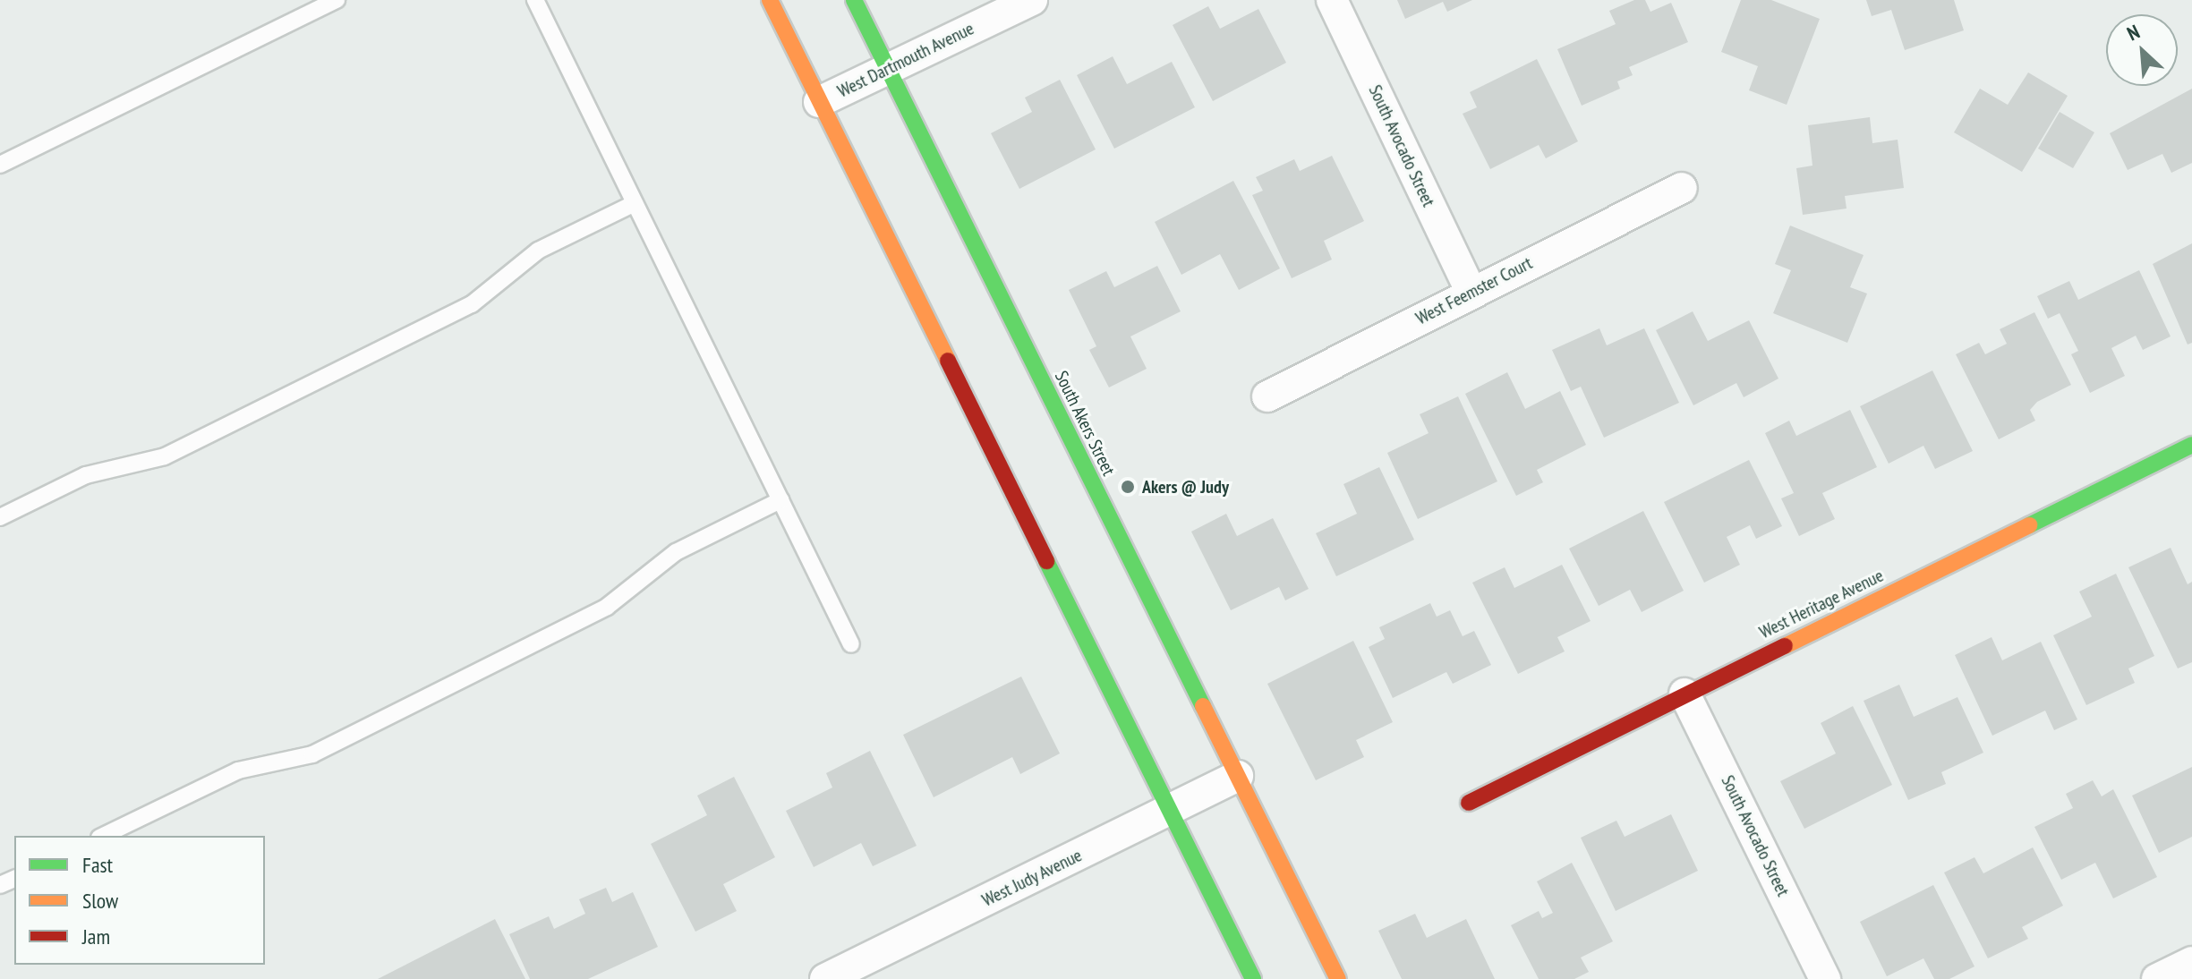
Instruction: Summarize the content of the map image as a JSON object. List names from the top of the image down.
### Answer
{
  "streets": {
    "main road": ["South Akers Street", "West Heritage Avenue"],
    "street": [
      "West Dartmouth Avenue",
      "South Avocado Street",
      "West Feemster Court",
      "West Judy Avenue"
    ]
  },
  "crossings": [
    ["West Dartmouth Avenue", "South Akers Street"],
    ["South Avocado Street", "West Feemster Court"],
    ["South Avocado Street", "West Heritage Avenue"],
    ["South Akers Street", "West Judy Avenue"]
  ],
  "places": ["Akers @ Judy"],
  "legend": ["Fast", "Slow", "Jam"],
  "north": "top left"
}
